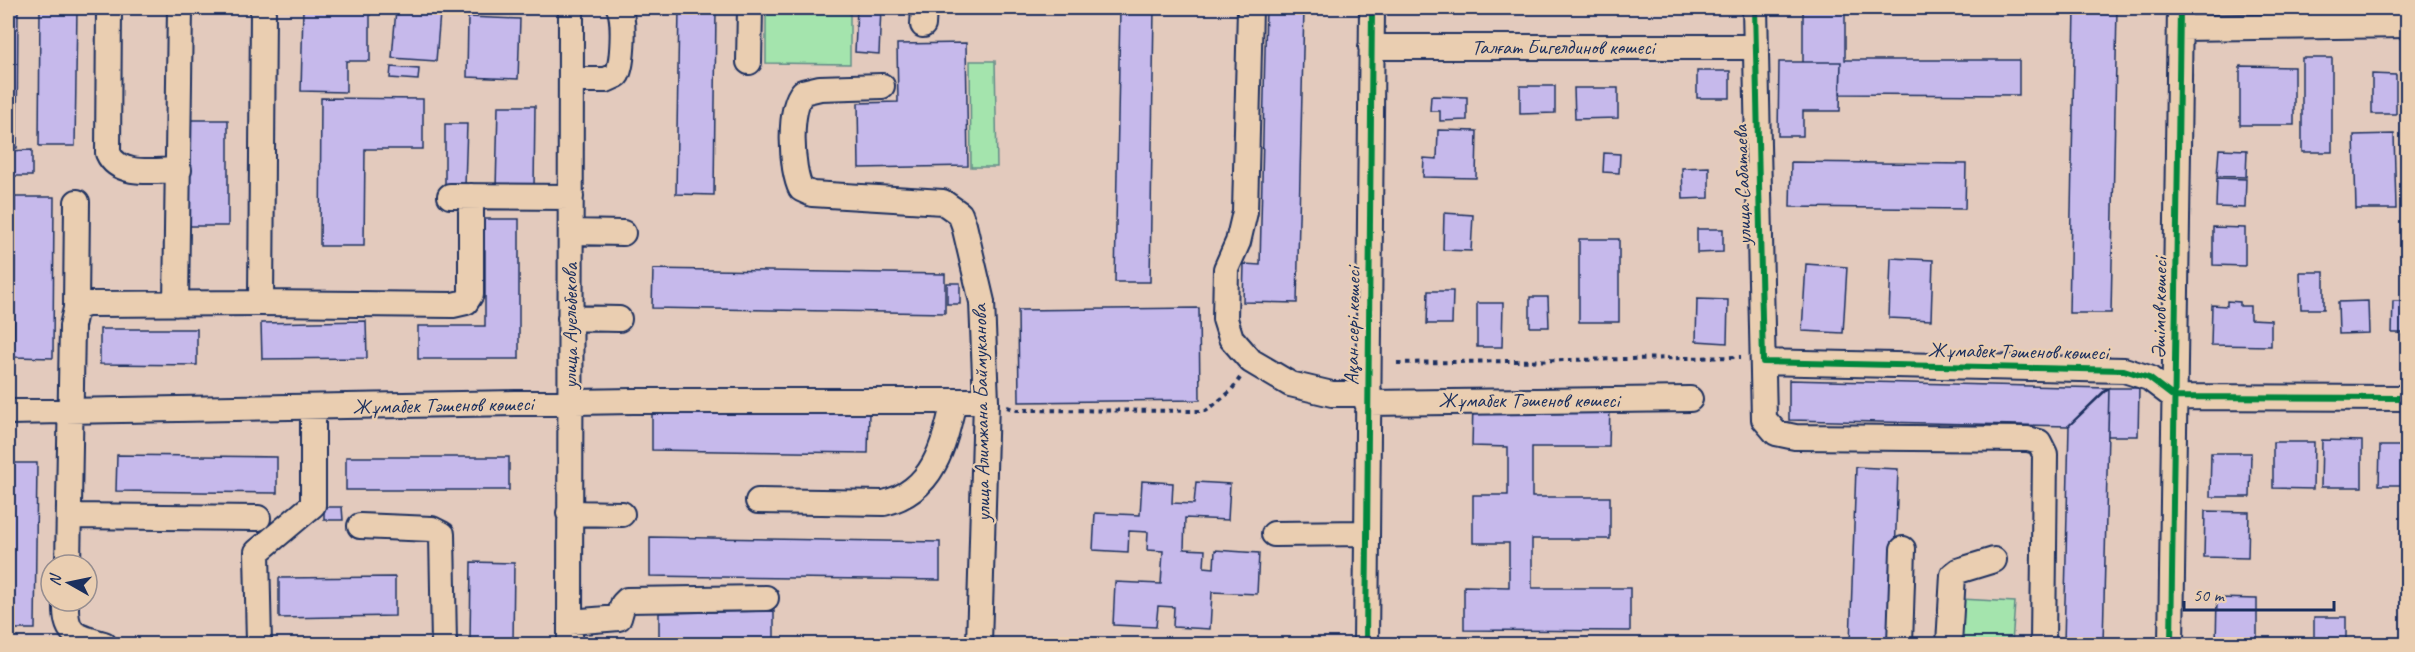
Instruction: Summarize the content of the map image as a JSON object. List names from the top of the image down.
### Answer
{
  "streets": {
    "street": [
      "Талғат Бигелдинов көшесі",
      "улица Сабатаева",
      "Әшімов көшесі",
      "улица Ауельбекова",
      "Ақан сері көшесі",
      "Жұмабек Тәшенов көшесі",
      "улица Алимжана Баймуканова"
    ]
  },
  "crossings": [
    ["Талғат Бигелдинов көшесі", "улица Сабатаева"],
    ["Талғат Бигелдинов көшесі", "Ақан сері көшесі"],
    ["улица Сабатаева", "Жұмабек Тәшенов көшесі"],
    ["Әшімов көшесі", "Жұмабек Тәшенов көшесі"],
    ["улица Ауельбекова", "Жұмабек Тәшенов көшесі"],
    ["Ақан сері көшесі", "Жұмабек Тәшенов көшесі"],
    ["Жұмабек Тәшенов көшесі", "улица Алимжана Баймуканова"]
  ],
  "scale_bar": "50 m",
  "north": "left"
}
